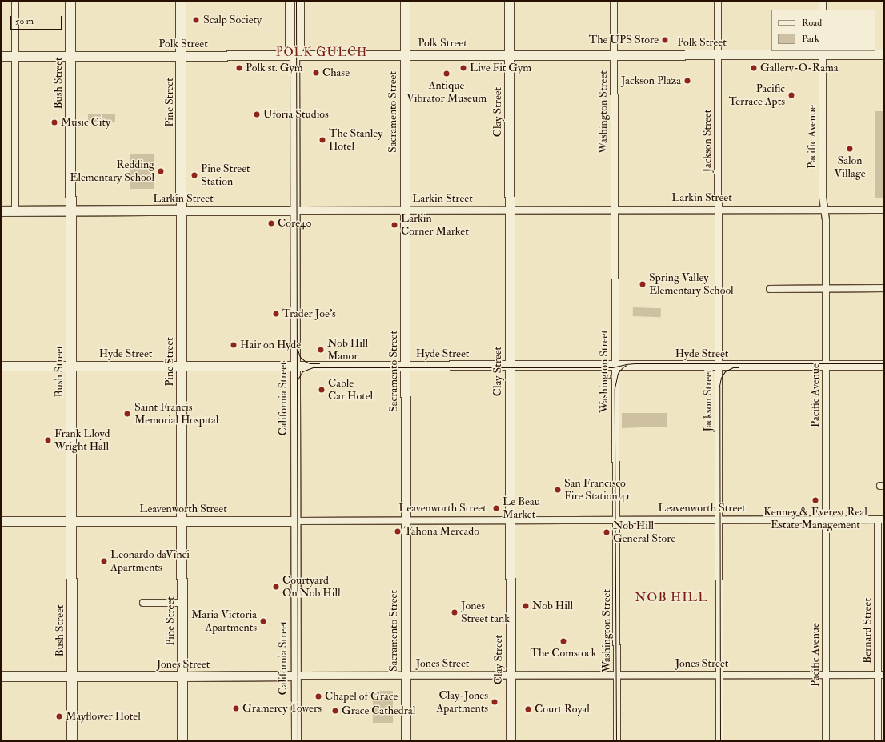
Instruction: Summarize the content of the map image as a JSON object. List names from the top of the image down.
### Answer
{
  "streets": {
    "main road": [
      "Bush Street",
      "Pine Street",
      "Larkin Street",
      "Jones Street"
    ],
    "street": [
      "Polk Street",
      "Sacramento Street",
      "Clay Street",
      "Washington Street",
      "Pacific Avenue",
      "Jackson Street",
      "Hyde Street",
      "California Street",
      "Leavenworth Street",
      "Bernard Street"
    ]
  },
  "crossings": [
    ["Polk Street", "Bush Street"],
    ["Polk Street", "Pine Street"],
    ["Polk Street", "Sacramento Street"],
    ["Polk Street", "Clay Street"],
    ["Polk Street", "Washington Street"],
    ["Polk Street", "Pacific Avenue"],
    ["Polk Street", "Jackson Street"],
    ["Polk Street", "California Street"],
    ["Bush Street", "Larkin Street"],
    ["Bush Street", "Hyde Street"],
    ["Bush Street", "Leavenworth Street"],
    ["Bush Street", "Jones Street"],
    ["Pine Street", "Larkin Street"],
    ["Pine Street", "Hyde Street"],
    ["Pine Street", "Leavenworth Street"],
    ["Pine Street", "Jones Street"],
    ["Sacramento Street", "Larkin Street"],
    ["Sacramento Street", "Hyde Street"],
    ["Sacramento Street", "Leavenworth Street"],
    ["Sacramento Street", "Jones Street"],
    ["Clay Street", "Larkin Street"],
    ["Clay Street", "Hyde Street"],
    ["Clay Street", "Leavenworth Street"],
    ["Clay Street", "Jones Street"],
    ["Washington Street", "Larkin Street"],
    ["Washington Street", "Hyde Street"],
    ["Washington Street", "Leavenworth Street"],
    ["Washington Street", "Jones Street"],
    ["Pacific Avenue", "Larkin Street"],
    ["Pacific Avenue", "Hyde Street"],
    ["Pacific Avenue", "Leavenworth Street"],
    ["Pacific Avenue", "Jones Street"],
    ["Jackson Street", "Larkin Street"],
    ["Jackson Street", "Hyde Street"],
    ["Jackson Street", "Leavenworth Street"],
    ["Jackson Street", "Jones Street"],
    ["Larkin Street", "California Street"],
    ["Hyde Street", "California Street"],
    ["California Street", "Leavenworth Street"],
    ["California Street", "Jones Street"],
    ["Leavenworth Street", "Bernard Street"],
    ["Bernard Street", "Jones Street"]
  ],
  "districts": ["POLK GULCH", "NOB HILL"],
  "places": [
    "Scalp Society",
    "The UPS Store",
    "Polk st. Gym",
    "Live Fit Gym",
    "Gallery-O-Rama",
    "Chase",
    "Antique Vibrator Museum",
    "Jackson Plaza",
    "Pacific Terrace Apts",
    "Uforia Studios",
    "Music City",
    "The Stanley Hotel",
    "Salon Village",
    "Redding Elementary School",
    "Pine Street Station",
    "Core40",
    "Larkin Corner Market",
    "Spring Valley Elementary School",
    "Trader Joe's",
    "Hair on Hyde",
    "Nob Hill Manor",
    "Cable Car Hotel",
    "Saint Francis Memorial Hospital",
    "Frank Lloyd Wright Hall",
    "San Francisco Fire Station 41",
    "Kenney & Everest Real Estate Management",
    "Le Beau Market",
    "Tahona Mercado",
    "Nob Hill General Store",
    "Leonardo daVinci Apartments",
    "Courtyard On Nob Hill",
    "Nob Hill",
    "Jones Street tank",
    "Maria Victoria Apartments",
    "The Comstock",
    "Chapel of Grace",
    "Clay-Jones Apartments",
    "Gramercy Towers",
    "Court Royal",
    "Grace Cathedral",
    "Mayflower Hotel"
  ],
  "legend": ["Road", "Park"],
  "scale_bar": "50 m"
}
